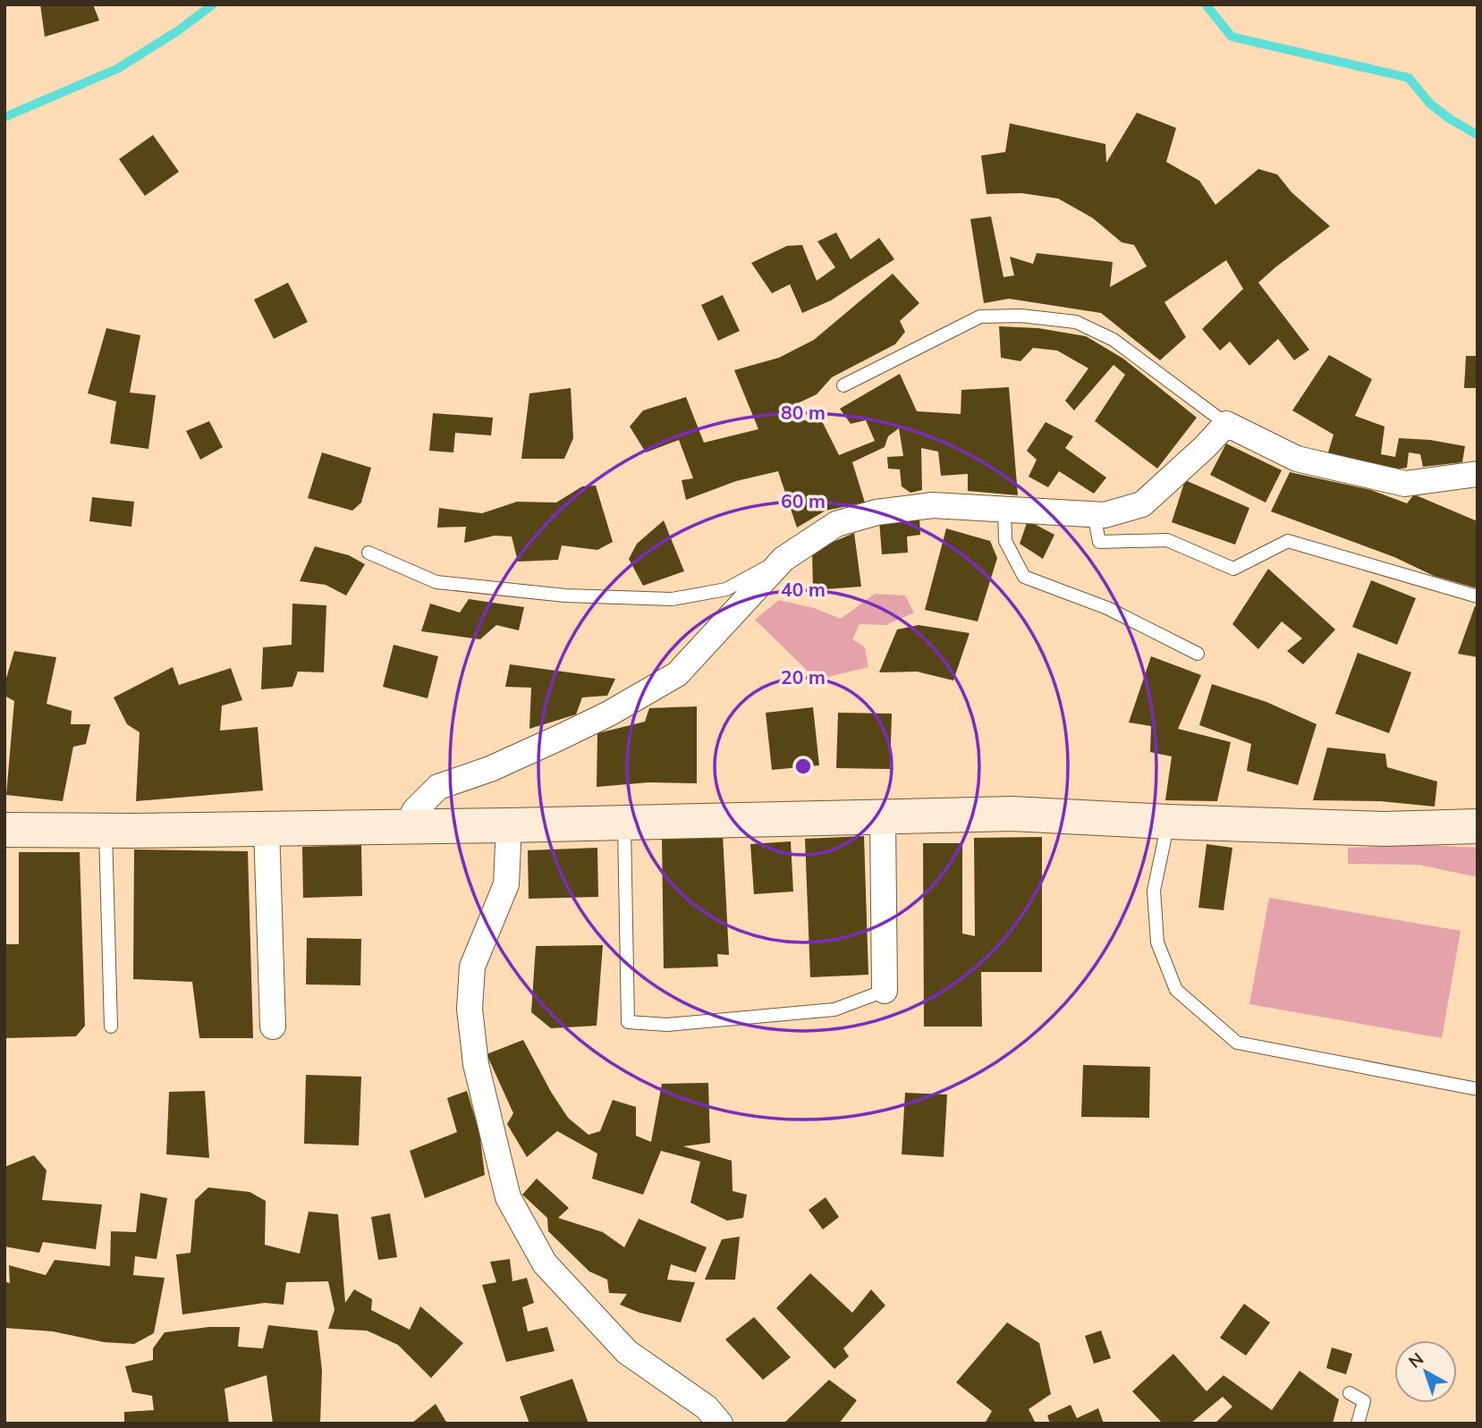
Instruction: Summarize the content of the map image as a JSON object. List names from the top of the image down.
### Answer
{
  "north": "top left",
  "rings": [
    "80 m",
    "60 m",
    "40 m",
    "20 m"
  ]
}
